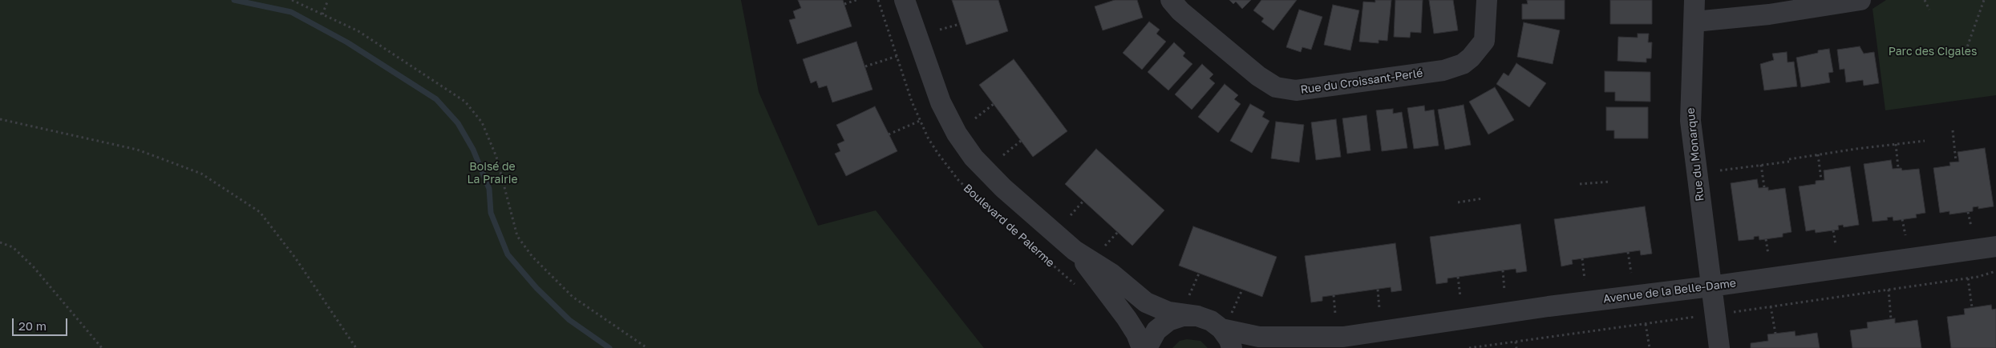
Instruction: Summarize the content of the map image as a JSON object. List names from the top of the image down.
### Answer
{
  "streets": {
    "street": ["Rue du Croissant-Perlé", "Rue du Monarque", "Avenue de la Belle-Dame"],
    "path": ["Boulevard de Palerme"]
  },
  "crossings": [
    ["Rue du Monarque", "Avenue de la Belle-Dame"]
  ],
  "parks": ["Parc des Cigales", "Boisé de La Prairie"],
  "scale_bar": "20 m"
}
